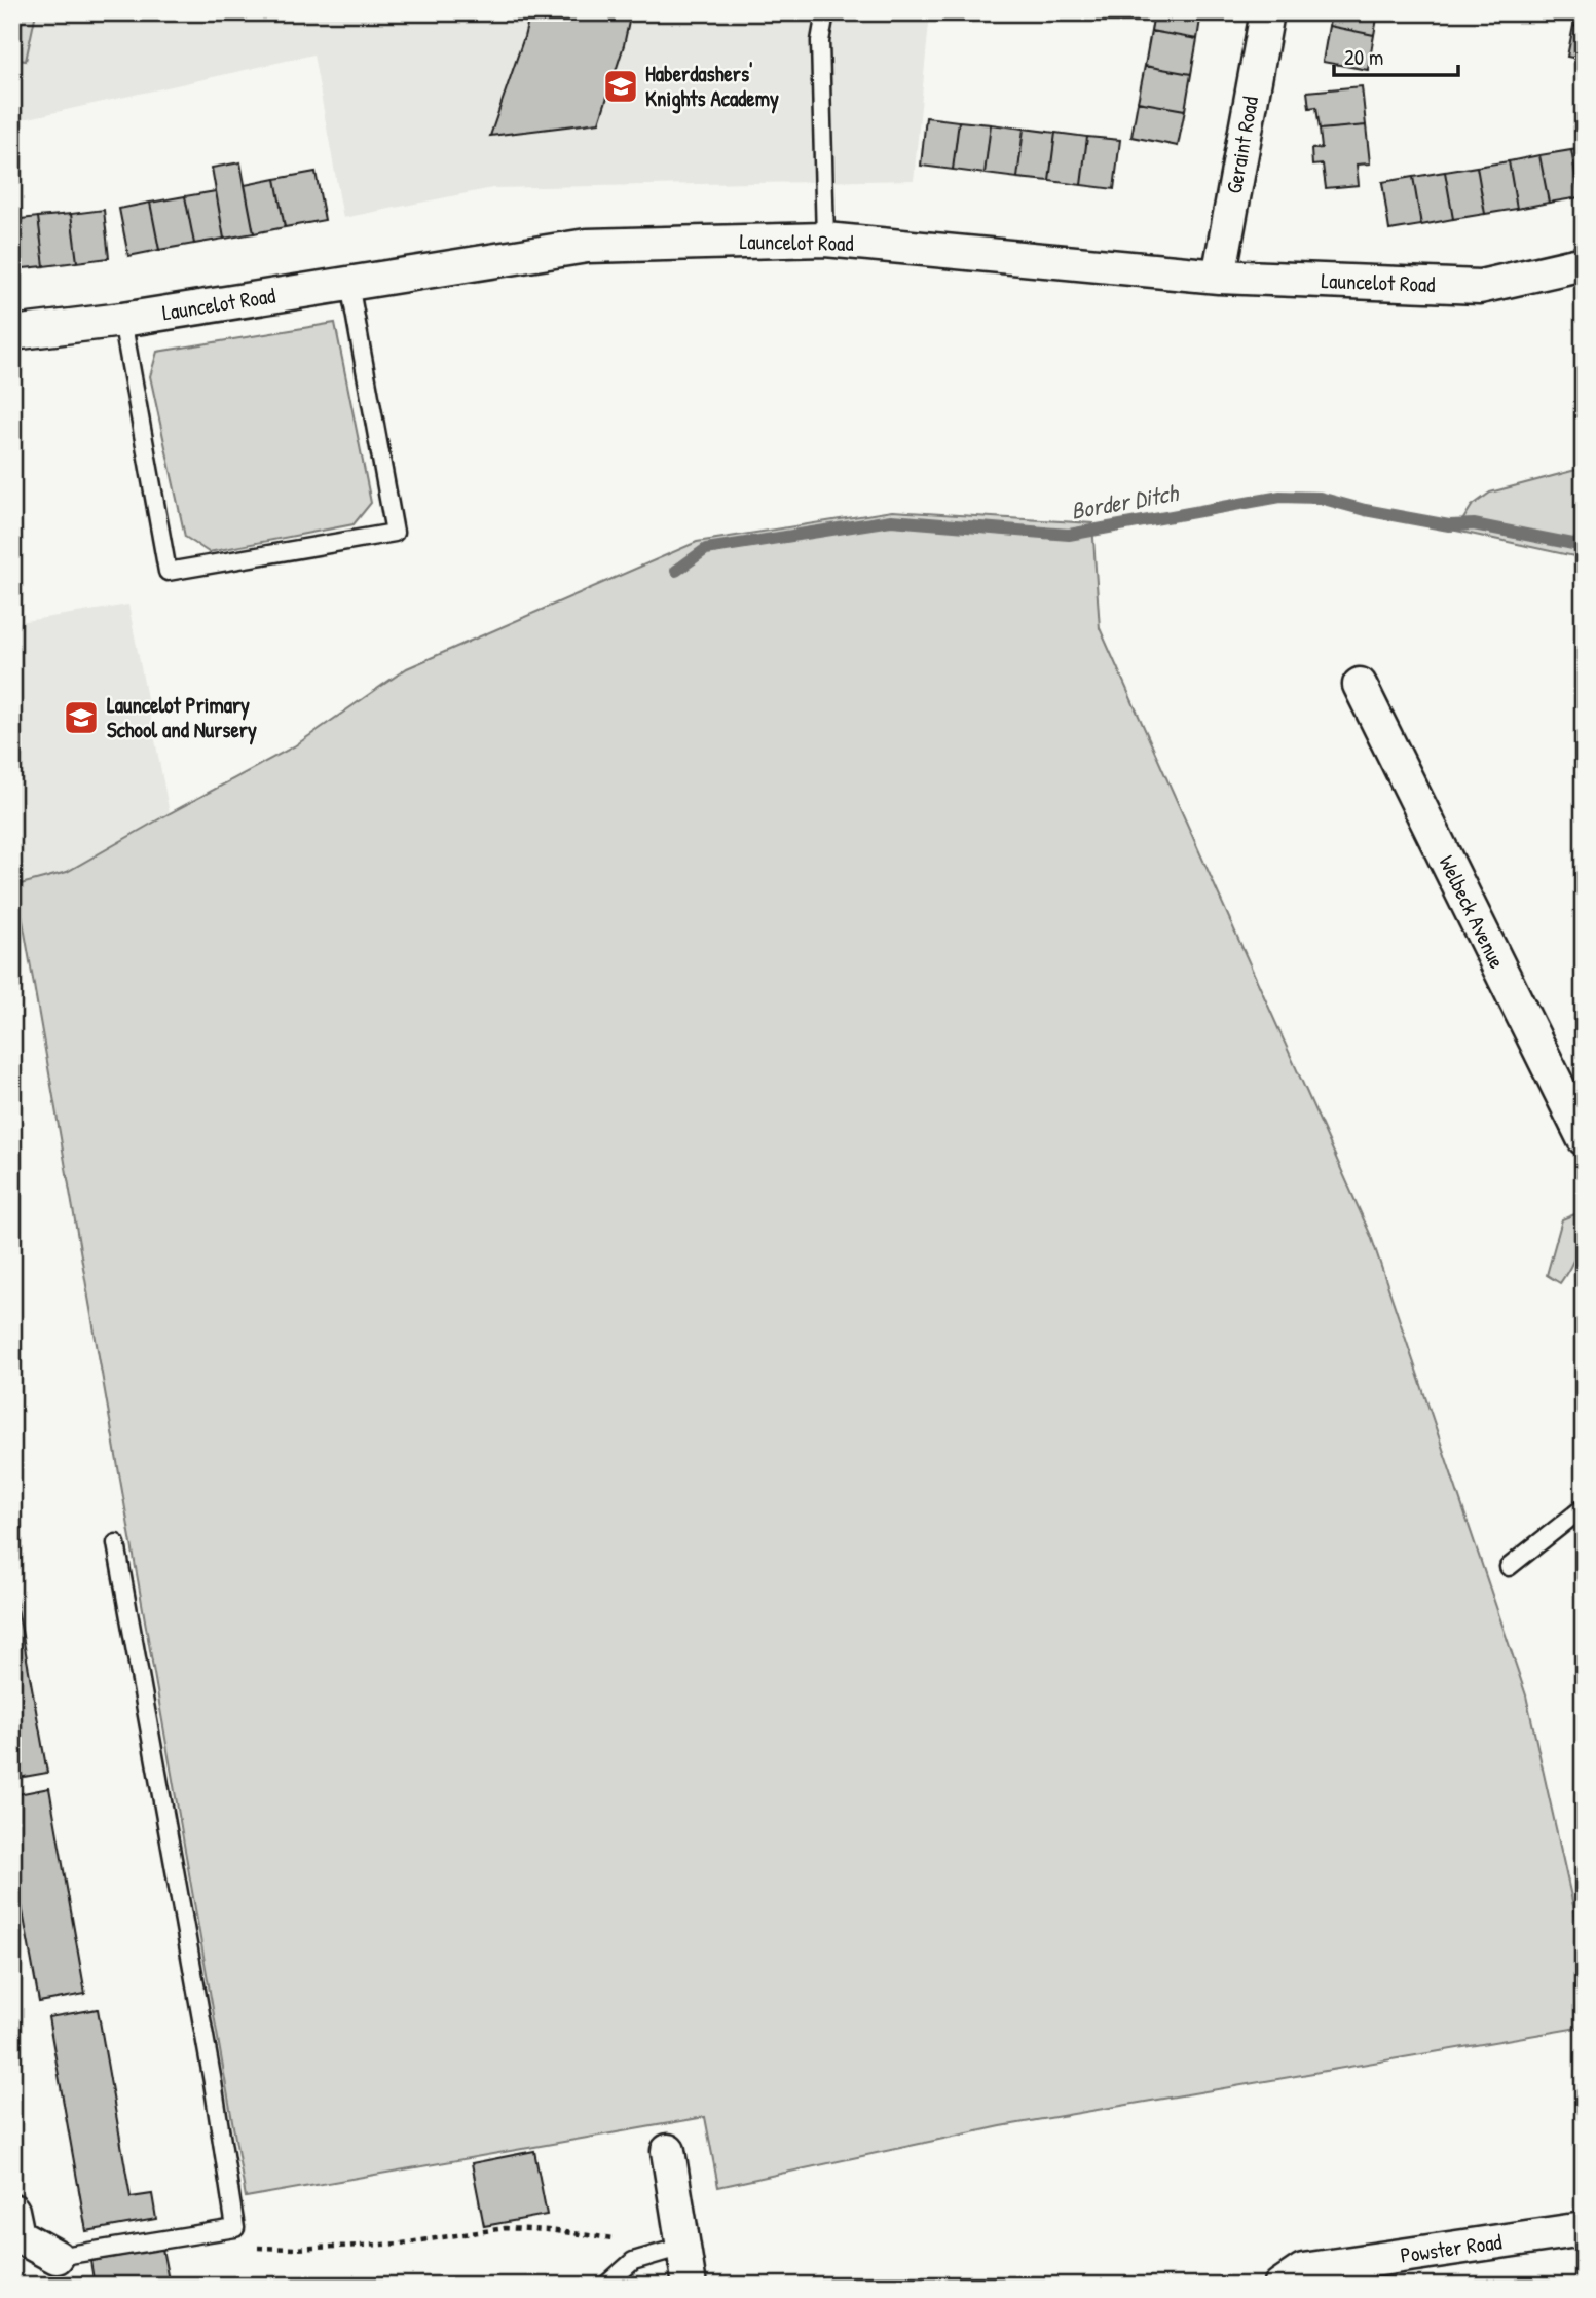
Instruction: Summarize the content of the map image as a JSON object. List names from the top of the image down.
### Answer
{
  "streets": {
    "street": [
      "Geraint Road",
      "Launcelot Road",
      "Welbeck Avenue",
      "Powster Road"
    ]
  },
  "crossings": [
    ["Geraint Road", "Launcelot Road"]
  ],
  "water": ["Border Ditch"],
  "places": {
    "school or university": ["Haberdashers' Knights Academy", "Launcelot Primary School and Nursery"]
  },
  "scale_bar": "20 m"
}
